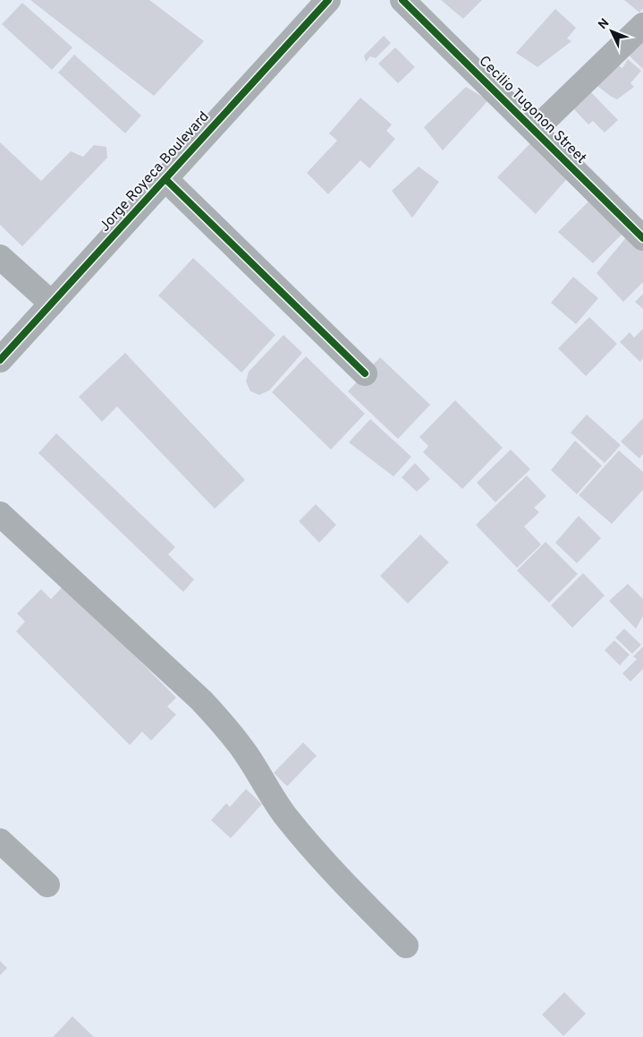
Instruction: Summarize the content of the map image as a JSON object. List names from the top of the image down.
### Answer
{
  "streets": {
    "street": ["Cecilio Tugonon Street", "Jorge Royeca Boulevard"]
  },
  "north": "top left"
}
